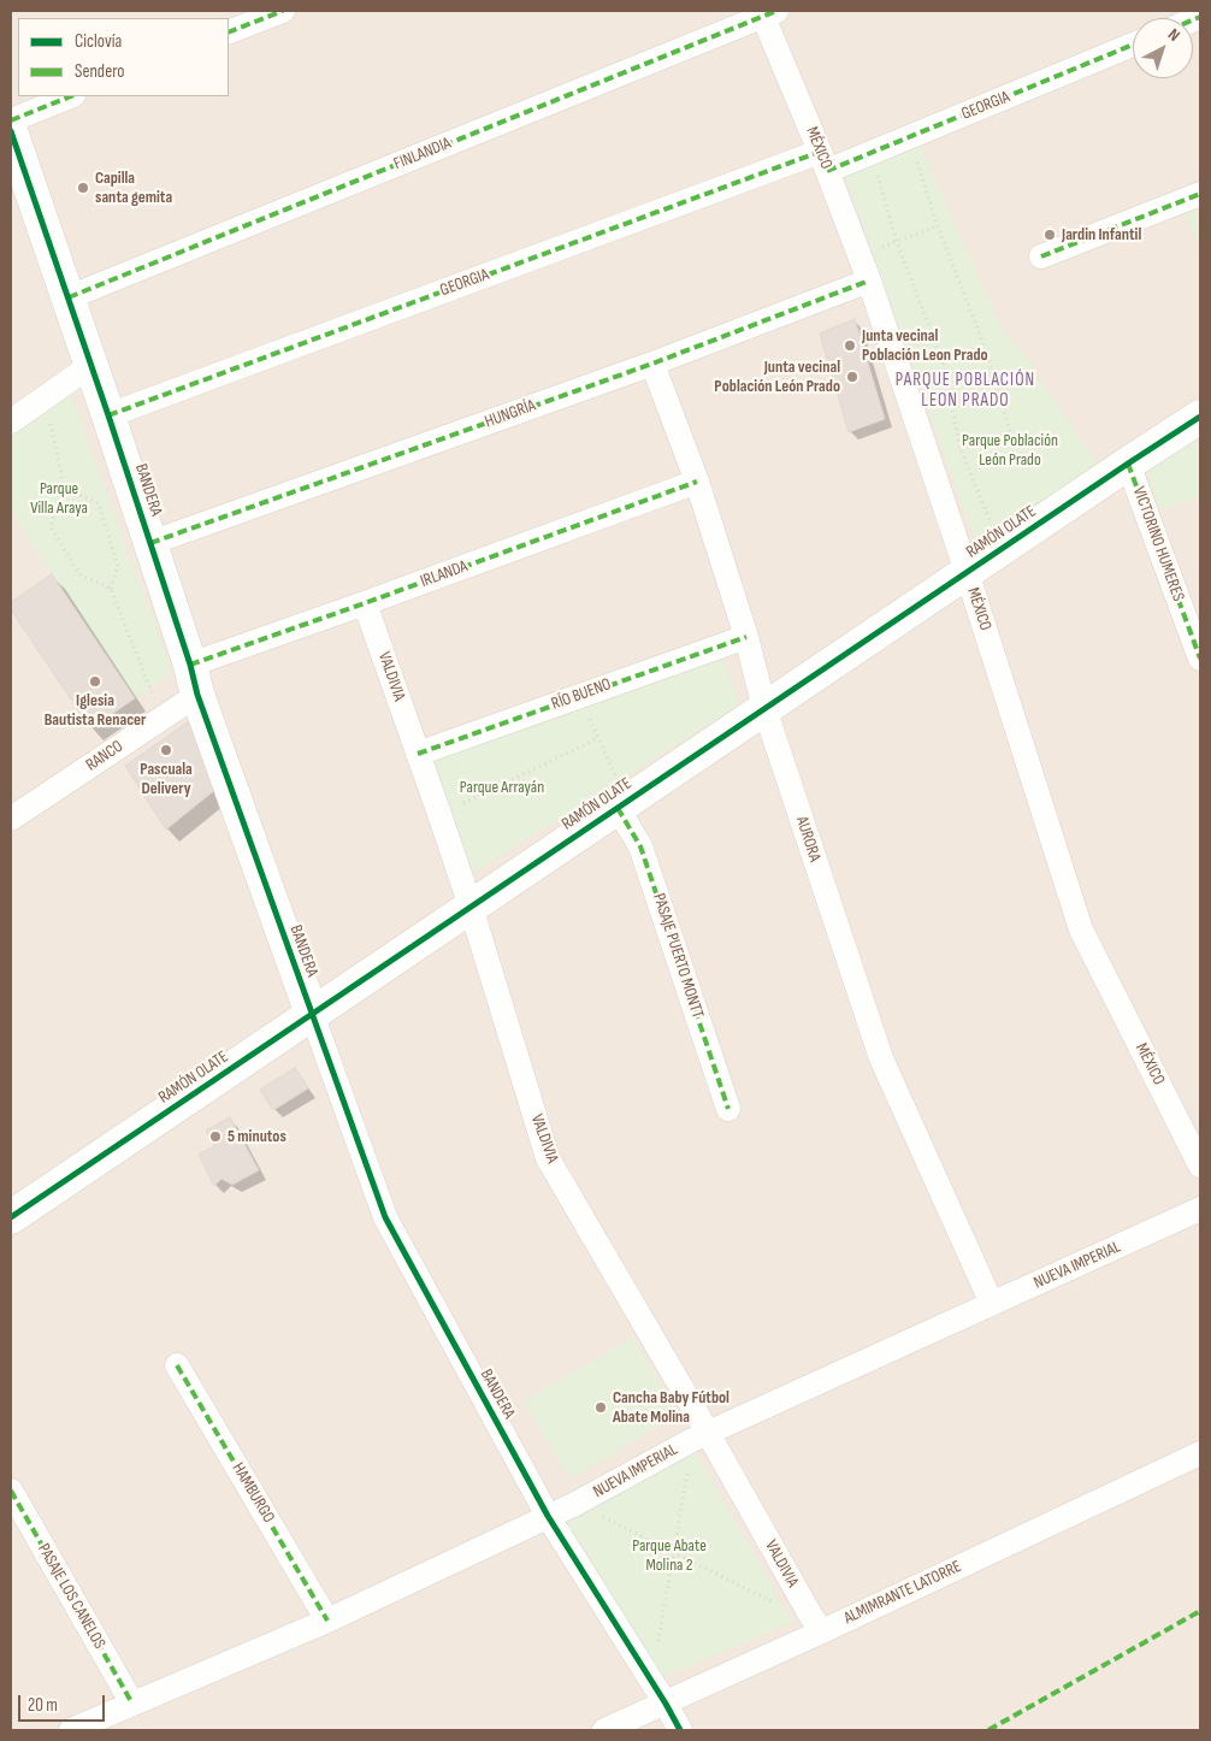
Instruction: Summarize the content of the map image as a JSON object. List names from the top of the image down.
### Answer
{
  "streets": {
    "street": [
      "GEORGIA",
      "MÉXICO",
      "FINLANDIA",
      "HUNGRÍA",
      "BANDERA",
      "RAMÓN OLATE",
      "VICTORINO HUMERES",
      "IRLANDA",
      "VALDIVIA",
      "RÍO BUENO",
      "RANCO",
      "AURORA",
      "PASAJE PUERTO MONTT",
      "NUEVA IMPERIAL",
      "HAMBURGO",
      "ALMIMRANTE LATORRE",
      "PASAJE LOS CANELOS"
    ]
  },
  "crossings": [
    ["GEORGIA", "MÉXICO"],
    ["GEORGIA", "BANDERA"],
    ["MÉXICO", "FINLANDIA"],
    ["MÉXICO", "HUNGRÍA"],
    ["MÉXICO", "RAMÓN OLATE"],
    ["FINLANDIA", "BANDERA"],
    ["HUNGRÍA", "BANDERA"],
    ["HUNGRÍA", "AURORA"],
    ["BANDERA", "RAMÓN OLATE"],
    ["BANDERA", "IRLANDA"],
    ["BANDERA", "RANCO"],
    ["BANDERA", "NUEVA IMPERIAL"],
    ["BANDERA", "ALMIMRANTE LATORRE"],
    ["RAMÓN OLATE", "VICTORINO HUMERES"],
    ["RAMÓN OLATE", "VALDIVIA"],
    ["RAMÓN OLATE", "AURORA"],
    ["RAMÓN OLATE", "PASAJE PUERTO MONTT"],
    ["IRLANDA", "VALDIVIA"],
    ["IRLANDA", "RANCO"],
    ["IRLANDA", "AURORA"],
    ["VALDIVIA", "RÍO BUENO"],
    ["VALDIVIA", "NUEVA IMPERIAL"],
    ["VALDIVIA", "ALMIMRANTE LATORRE"],
    ["RÍO BUENO", "AURORA"],
    ["AURORA", "NUEVA IMPERIAL"],
    ["NUEVA IMPERIAL", "HAMBURGO"],
    ["NUEVA IMPERIAL", "PASAJE LOS CANELOS"]
  ],
  "districts": ["PARQUE POBLACIÓN LEON PRADO"],
  "parks": [
    "Parque Población León Prado",
    "Parque Villa Araya",
    "Parque Arrayán",
    "Parque Abate Molina 2"
  ],
  "places": [
    "Capilla santa gemita",
    "Jardin Infantil",
    "Junta vecinal Población Leon Prado",
    "Junta vecinal Población León Prado",
    "Iglesia Bautista Renacer",
    "Pascuala Delivery",
    "5 minutos",
    "Cancha Baby Fútbol Abate Molina"
  ],
  "legend": ["Ciclovía", "Sendero"],
  "scale_bar": "20 m",
  "north": "top right"
}
